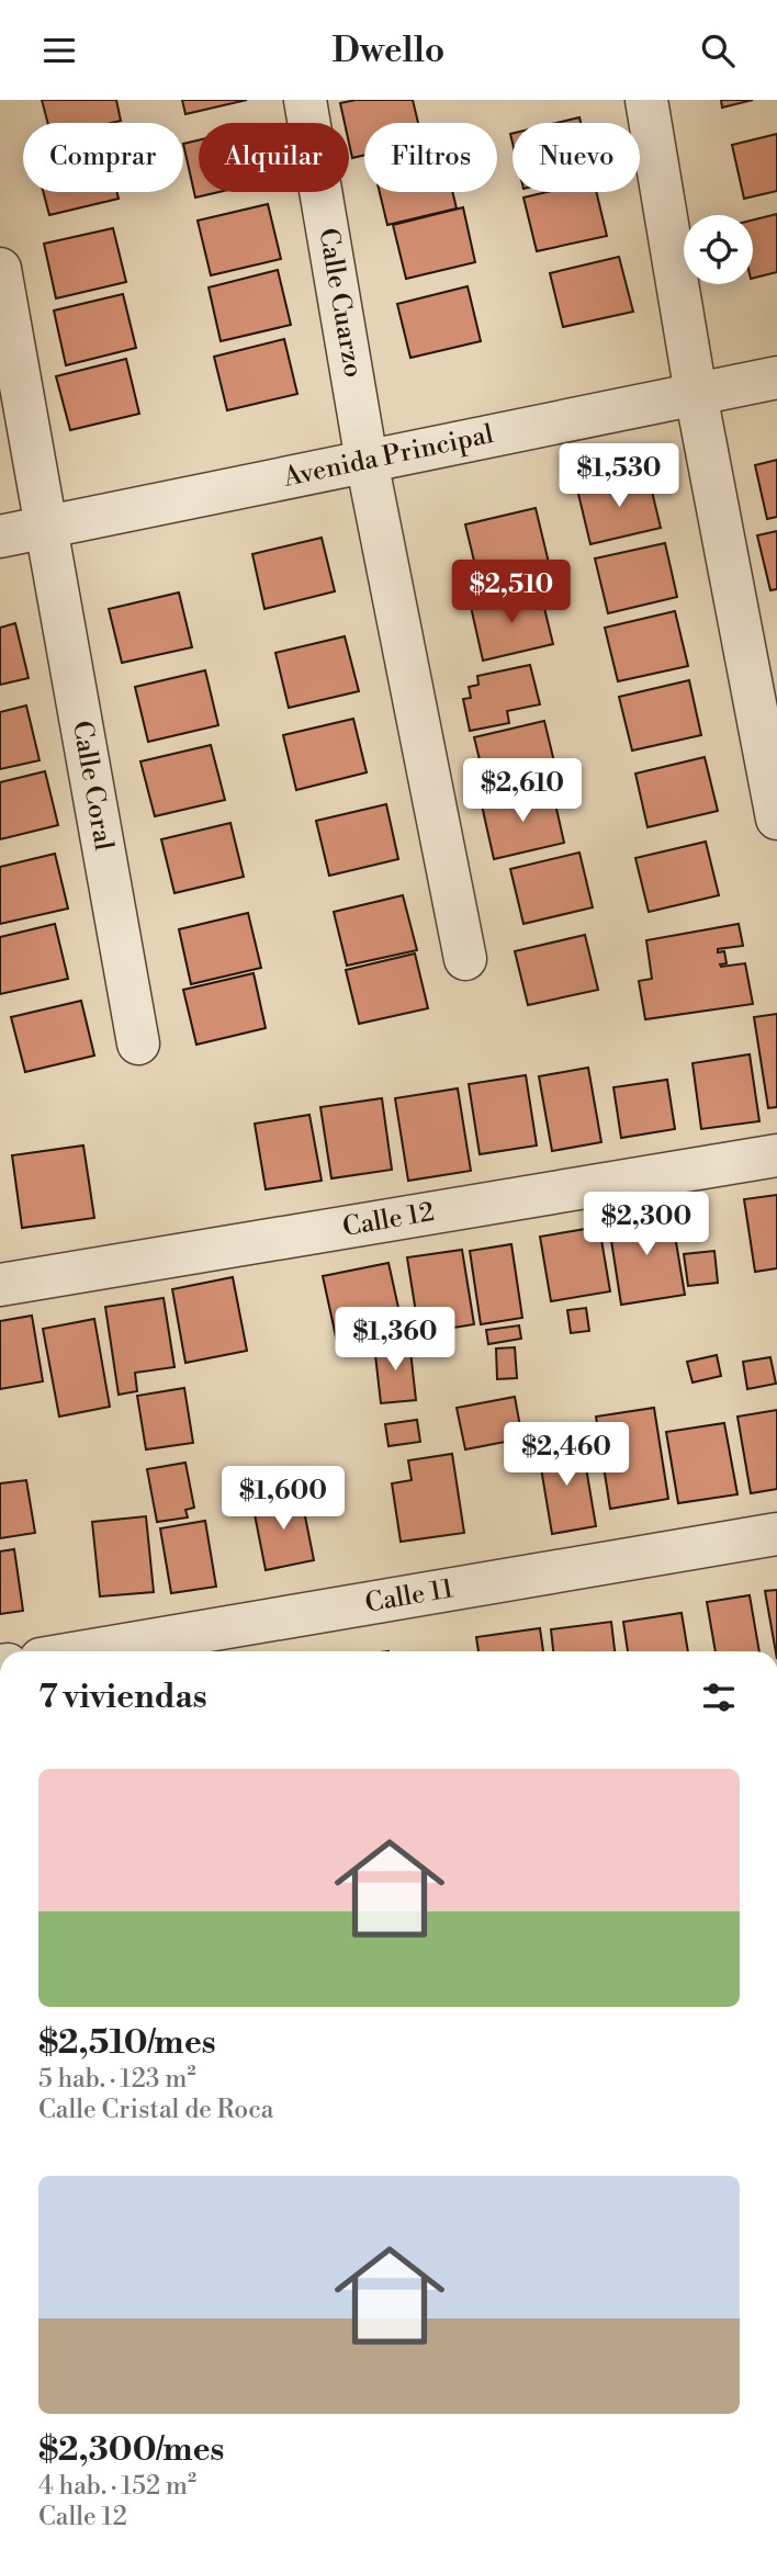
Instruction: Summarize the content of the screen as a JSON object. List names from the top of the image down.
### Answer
{
  "streets": {
    "street": [
      "Calle Cuarzo",
      "Avenida Principal",
      "Calle Coral",
      "Calle 12",
      "Calle 11"
    ]
  },
  "crossings": [
    ["Calle Cuarzo", "Avenida Principal"],
    ["Avenida Principal", "Calle Coral"]
  ],
  "page": {
    "header": "Dwello",
    "chip": [
      "Comprar",
      "Alquilar",
      "Filtros",
      "Nuevo"
    ],
    "price": [
      "$1,530",
      "$2,510",
      "$2,610",
      "$2,300",
      "$1,360",
      "$2,460",
      "$1,600"
    ],
    "heading": "7 viviendas",
    "list": [
      {
        "name": "$2,510/mes",
        "note": "5 hab. · 123 m² · Calle Cristal de Roca"
      },
      {
        "name": "$2,300/mes",
        "note": "4 hab. · 152 m² · Calle 12"
      }
    ]
  }
}
